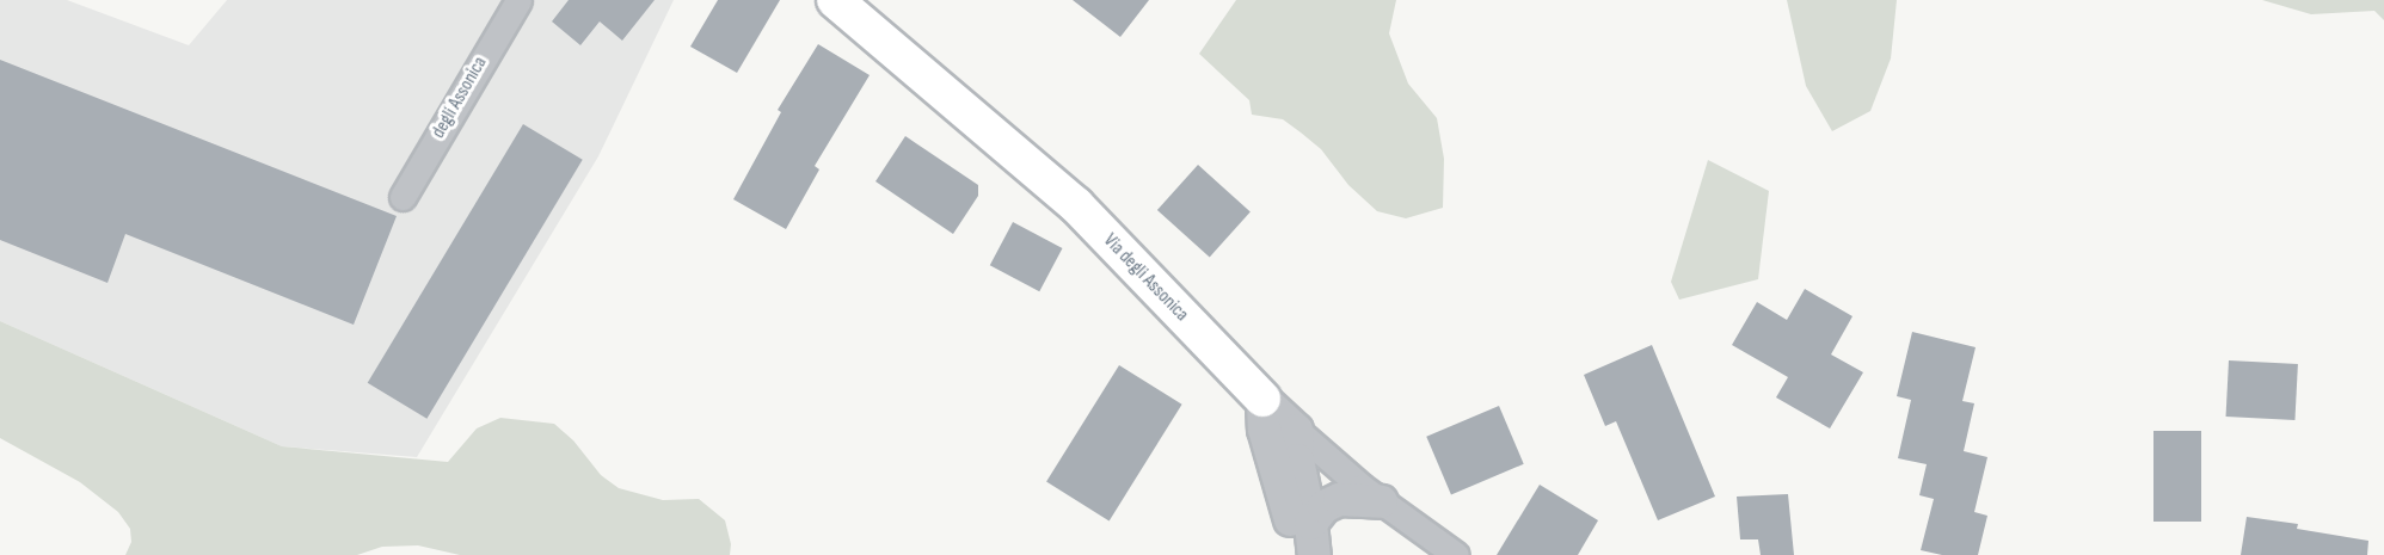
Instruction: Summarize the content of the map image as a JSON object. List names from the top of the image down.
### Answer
{
  "streets": {
    "main road": ["Via degli Assonica"],
    "street": ["degli Assonica"]
  }
}
